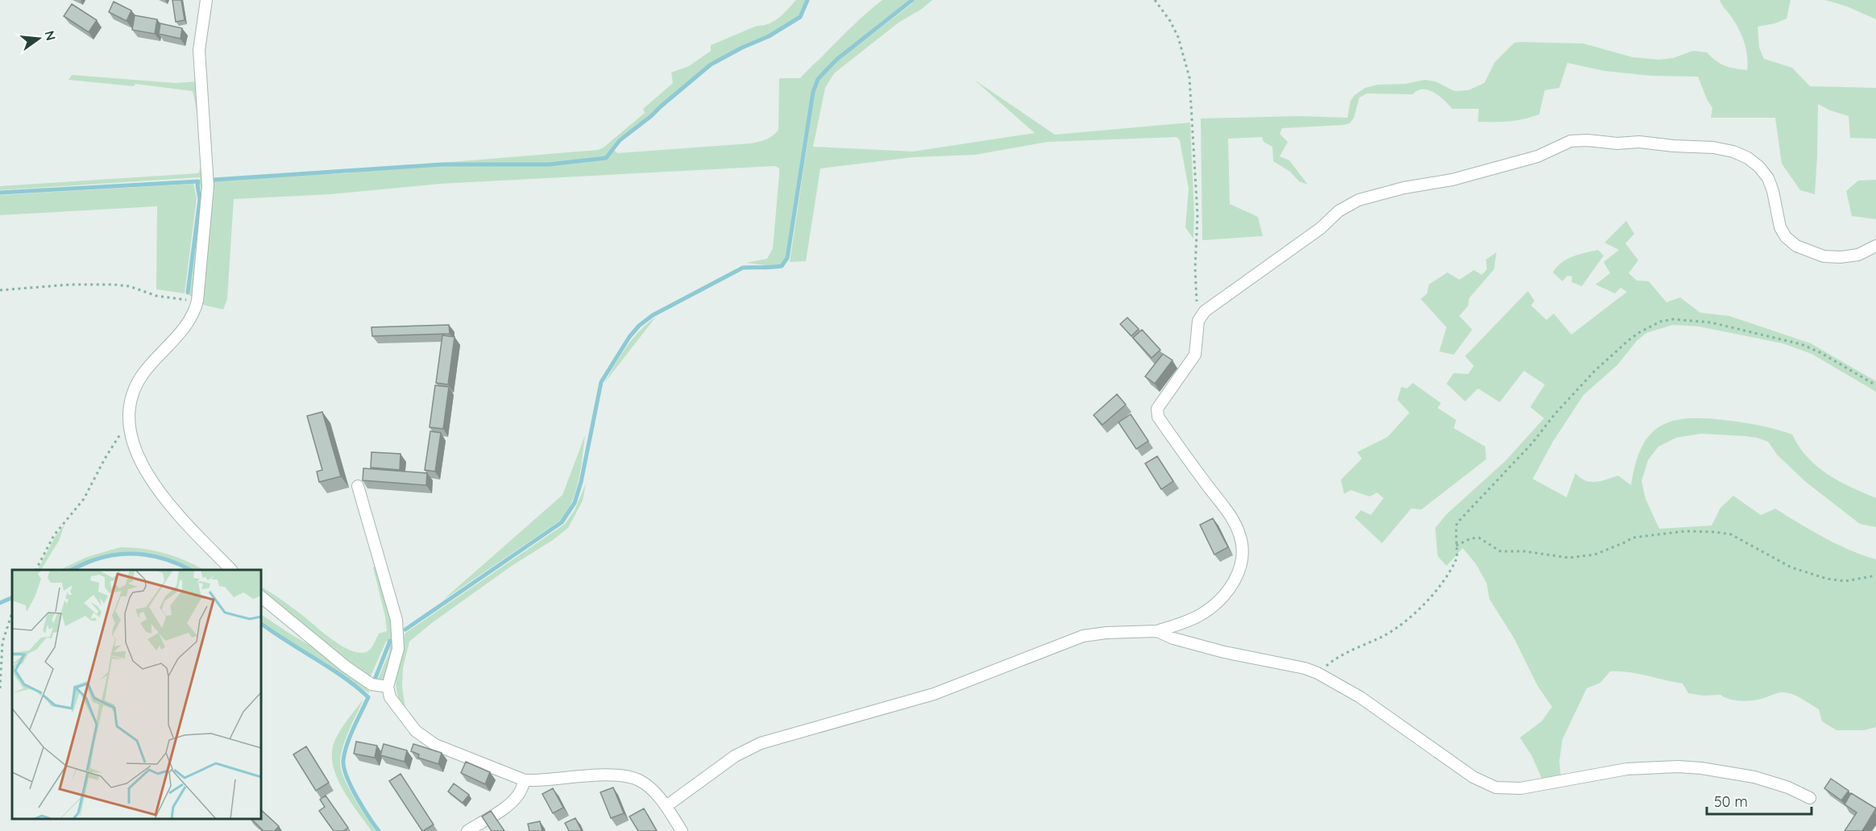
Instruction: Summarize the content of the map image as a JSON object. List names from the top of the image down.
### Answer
{
  "scale_bar": "50 m",
  "north": "right"
}
